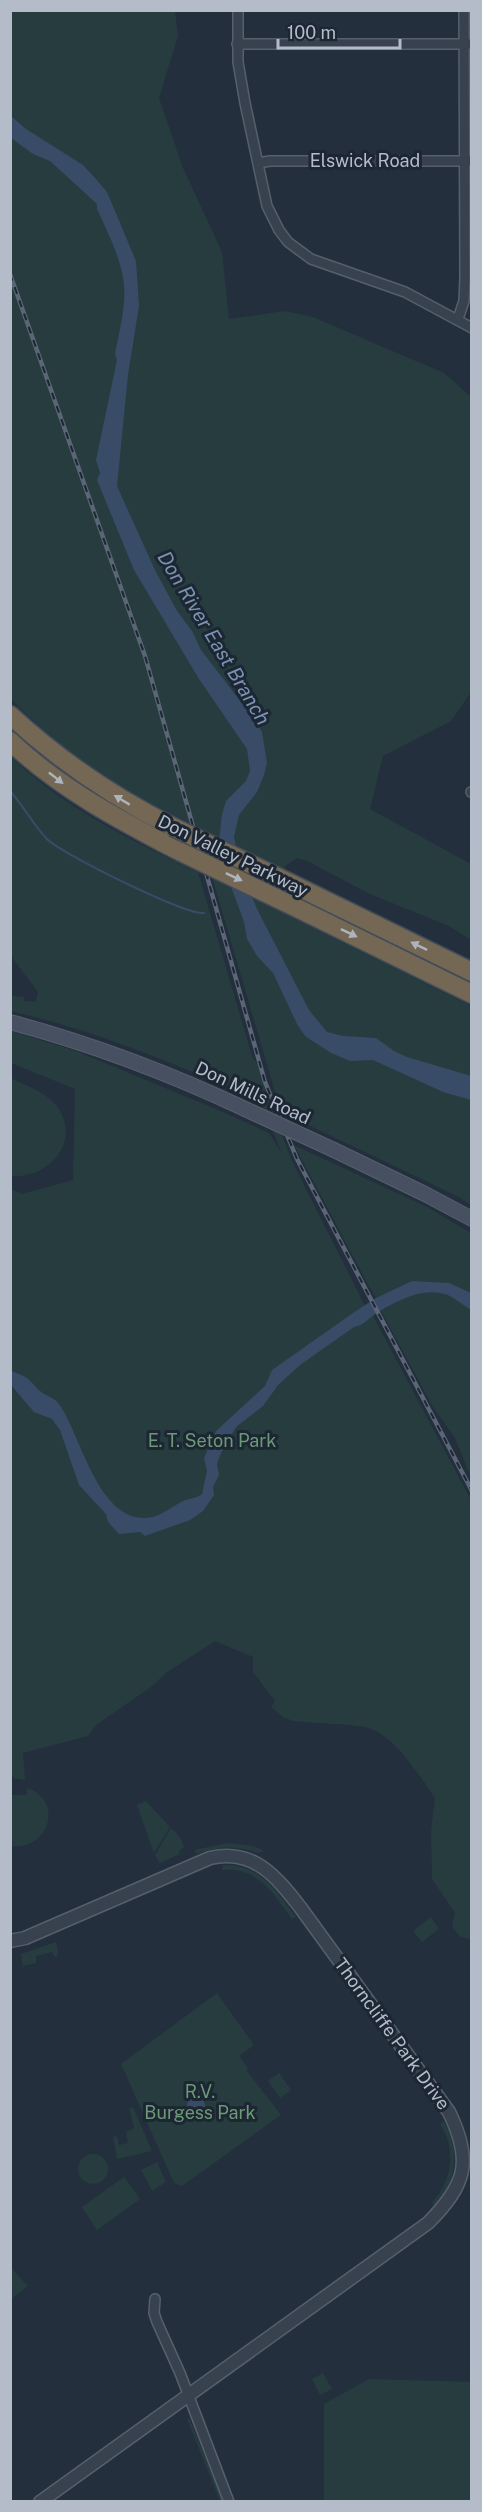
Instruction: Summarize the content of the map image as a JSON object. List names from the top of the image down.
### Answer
{
  "streets": {
    "highway": ["Don Valley Parkway"],
    "main road": ["Don Mills Road"],
    "street": ["Elswick Road", "Thorncliffe Park Drive"]
  },
  "water": ["Don River East Branch"],
  "parks": ["E. T. Seton Park", "R.V. Burgess Park"],
  "scale_bar": "100 m"
}
